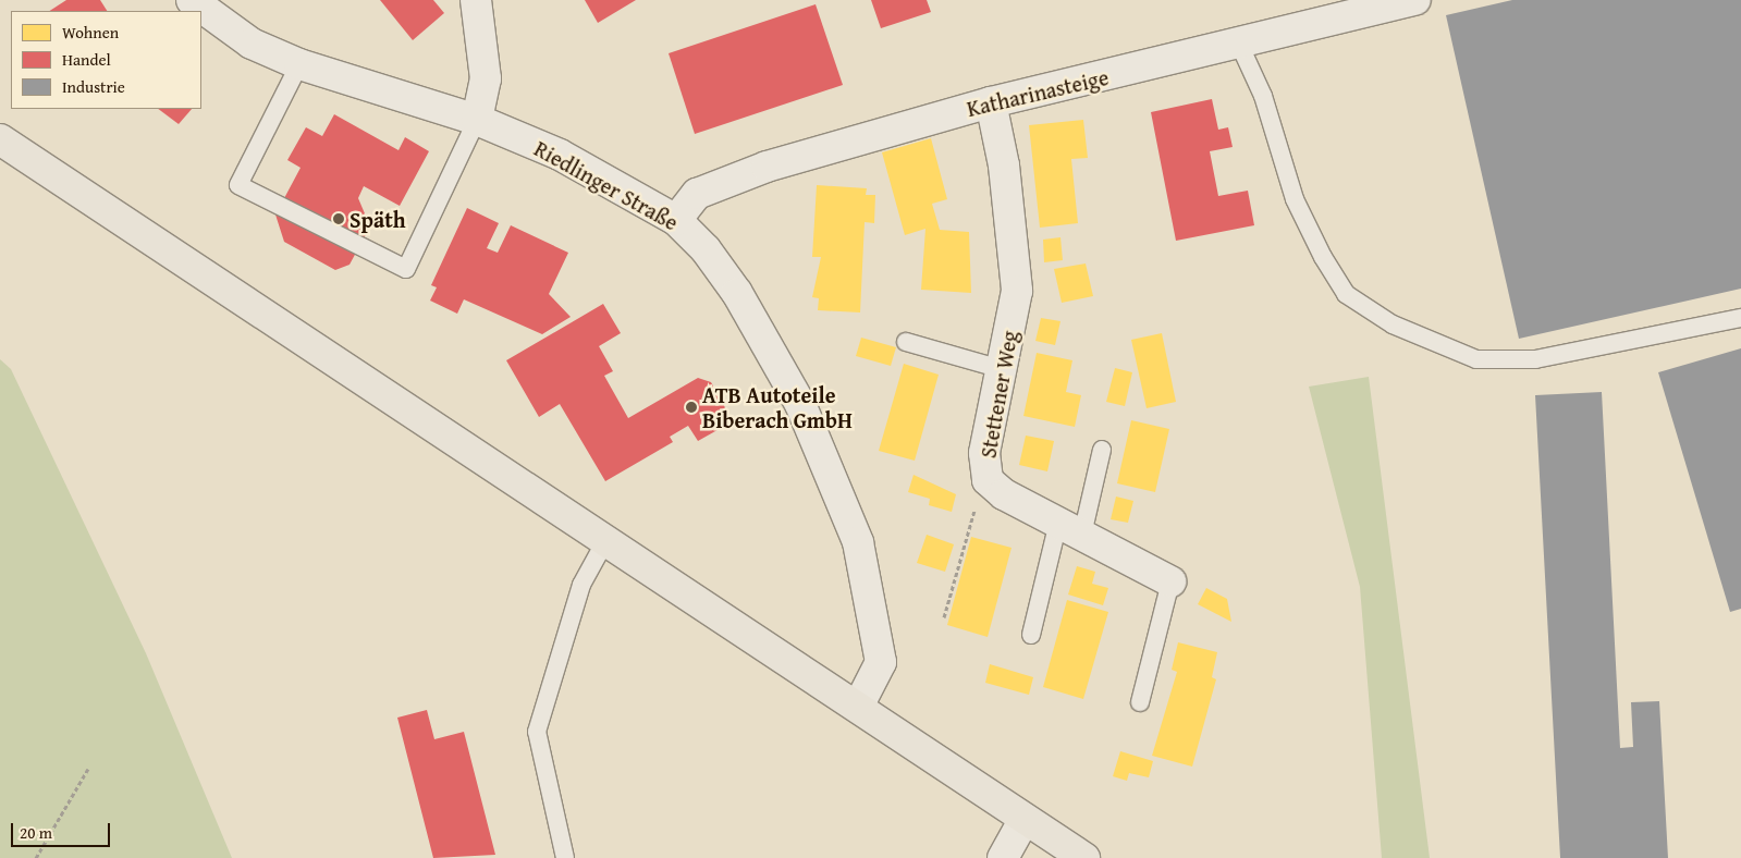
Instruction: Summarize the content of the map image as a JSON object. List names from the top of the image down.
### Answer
{
  "streets": {
    "street": ["Katharinasteige", "Riedlinger Straße", "Stettener Weg"]
  },
  "crossings": [
    ["Katharinasteige", "Riedlinger Straße"],
    ["Katharinasteige", "Stettener Weg"]
  ],
  "places": ["Späth", "ATB Autoteile Biberach GmbH"],
  "legend": ["Wohnen", "Handel", "Industrie"],
  "scale_bar": "20 m"
}
